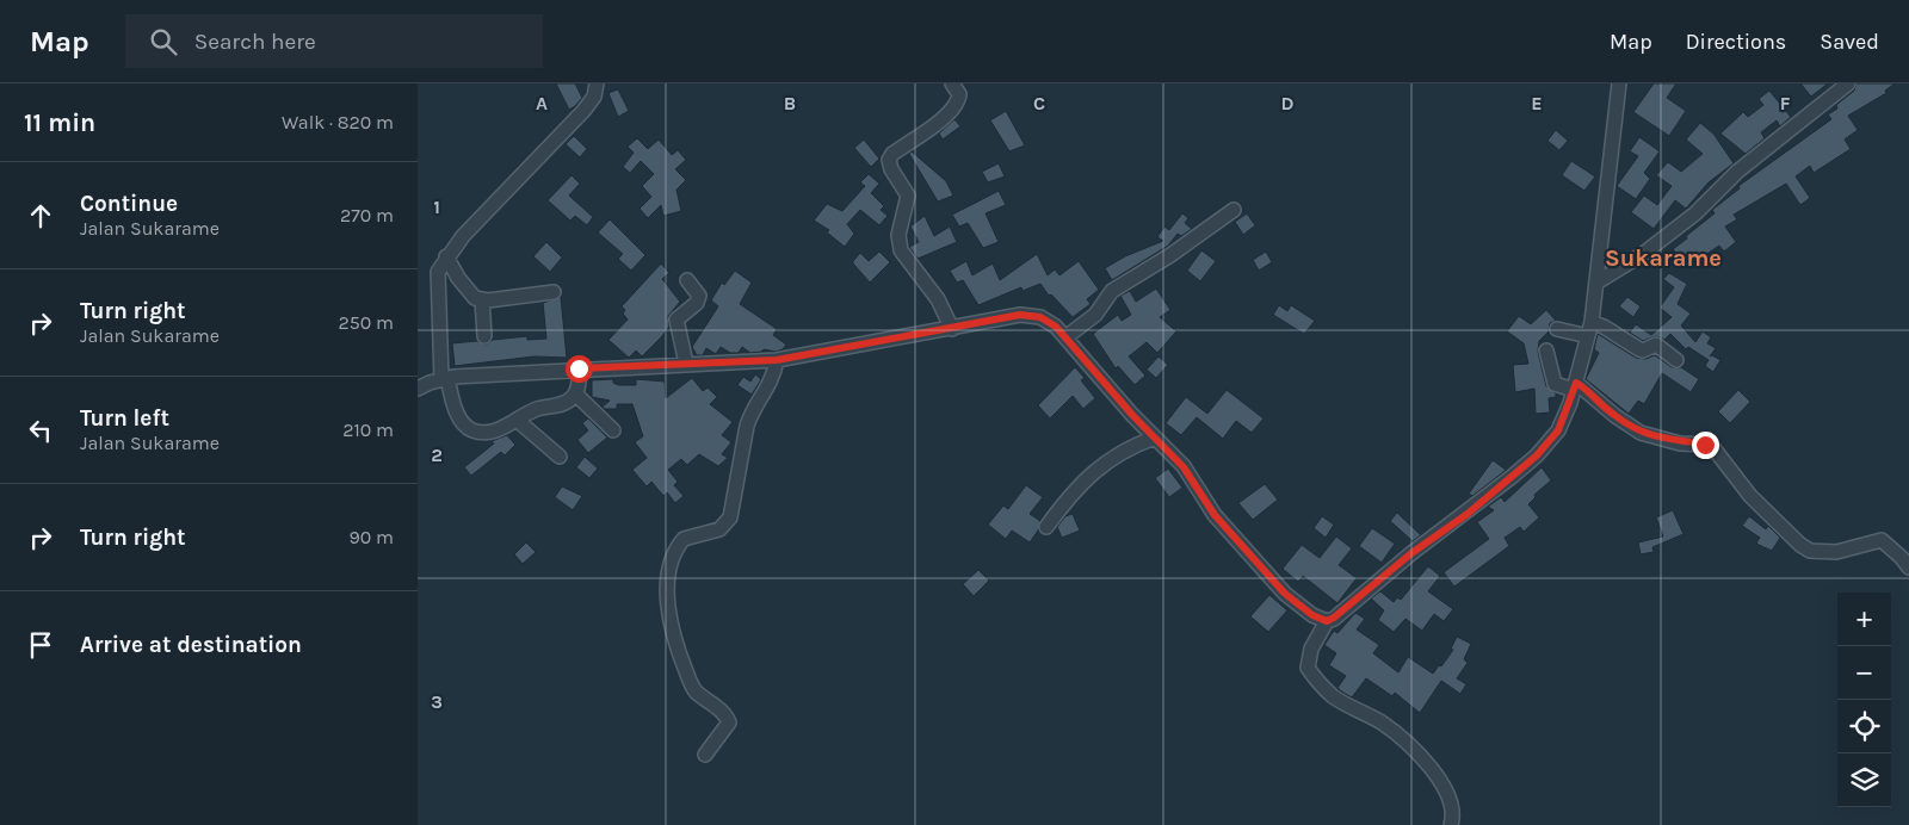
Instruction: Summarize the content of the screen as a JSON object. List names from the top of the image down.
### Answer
{
  "districts": ["Sukarame"],
  "page": {
    "header": "Map",
    "search": "Search here",
    "nav": ["Map", "Directions", "Saved"],
    "heading": ["11 min", "Walk · 820 m"],
    "list": [
      ["Continue", "Jalan Sukarame", "270 m"],
      ["Turn right", "Jalan Sukarame", "250 m"],
      ["Turn left", "Jalan Sukarame", "210 m"],
      ["Turn right", "90 m"],
      "Arrive at destination"
    ],
    "map_buttons": ["+", "−"]
  },
  "grid": {
    "columns": [
      "A",
      "B",
      "C",
      "D",
      "E",
      "F"
    ],
    "rows": ["1", "2", "3"]
  }
}
